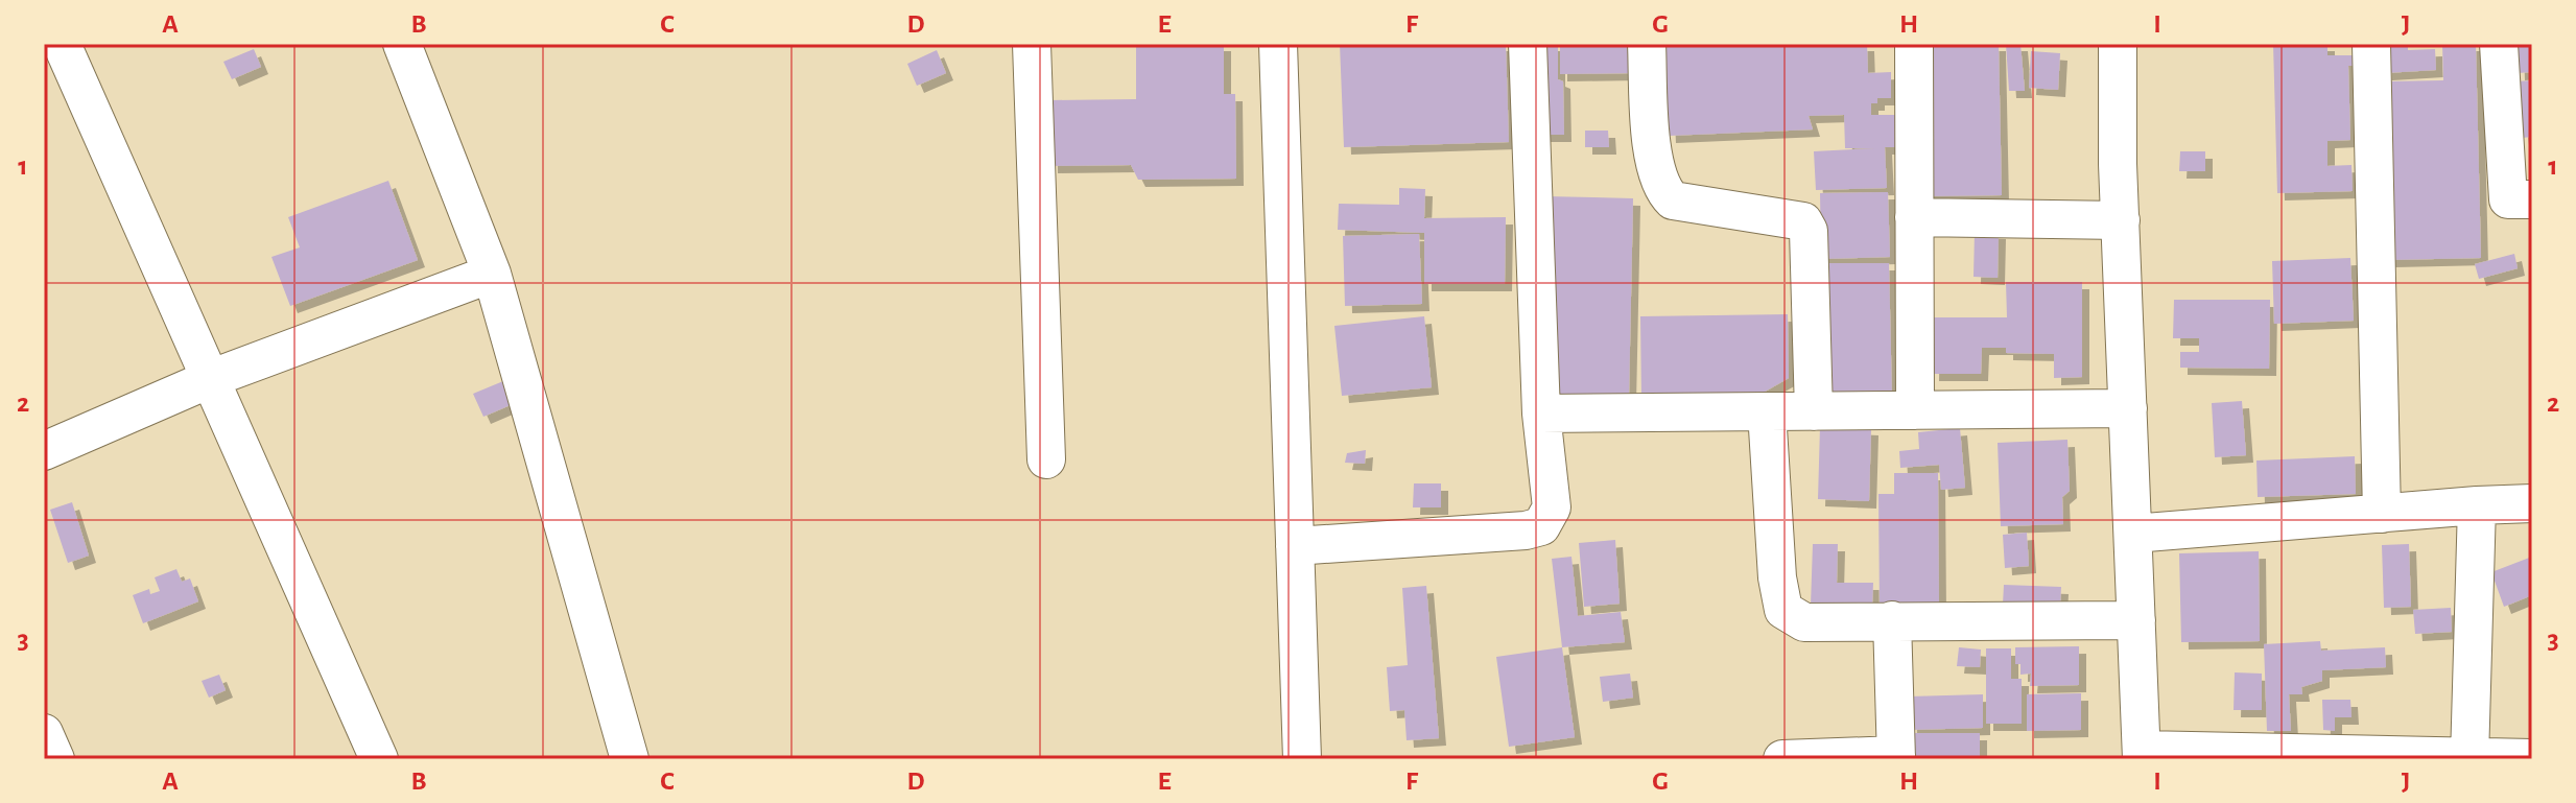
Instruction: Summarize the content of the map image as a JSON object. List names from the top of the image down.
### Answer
{
  "grid": {
    "columns": [
      "A",
      "B",
      "C",
      "D",
      "E",
      "F",
      "G",
      "H",
      "I",
      "J"
    ],
    "rows": ["1", "2", "3"]
  }
}
